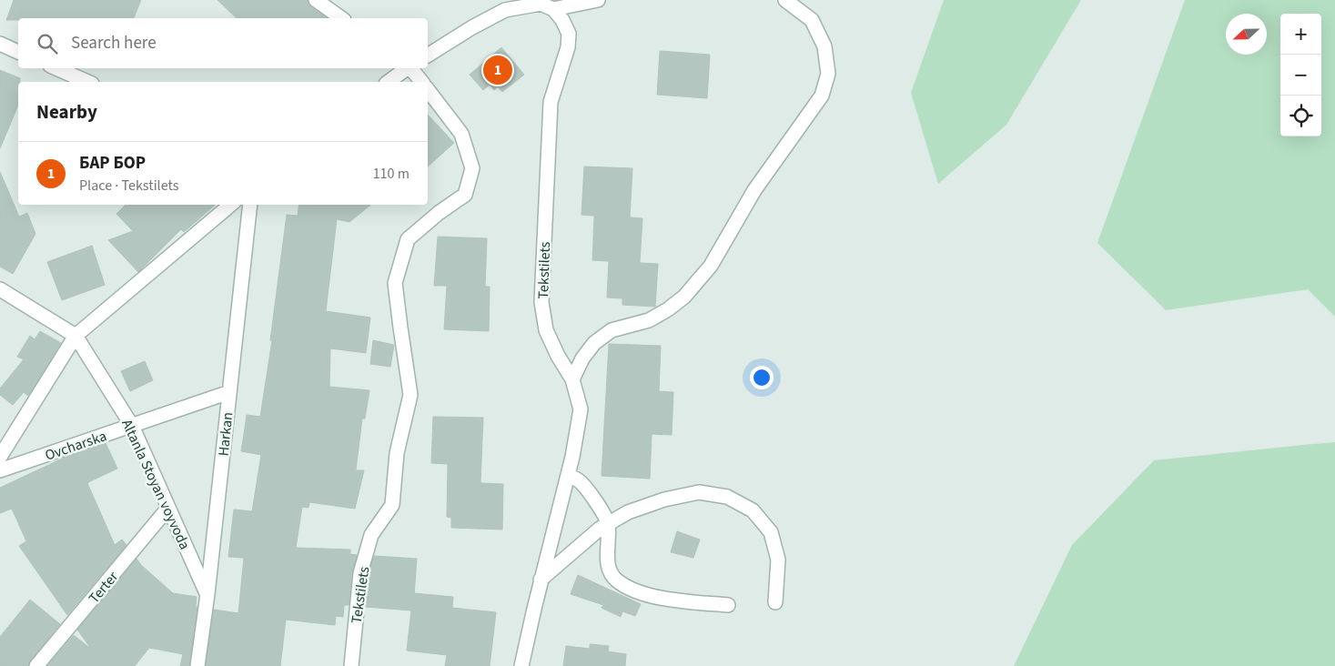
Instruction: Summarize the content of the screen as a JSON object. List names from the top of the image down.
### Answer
{
  "streets": {
    "street": [
      "Tekstilets",
      "Harkan",
      "Ovcharska",
      "Altanla Stoyan voyvoda",
      "Terter"
    ]
  },
  "crossings": [
    ["Harkan", "Ovcharska"],
    ["Harkan", "Altanla Stoyan voyvoda"],
    ["Ovcharska", "Altanla Stoyan voyvoda"],
    ["Altanla Stoyan voyvoda", "Terter"]
  ],
  "north": "left",
  "page": {
    "map_buttons": ["+", "−"],
    "search": "Search here",
    "pins": "1",
    "heading": "Nearby",
    "list": [
      {
        "mark": "1",
        "name": "БАР БОР",
        "note": "Place · Tekstilets",
        "value": "110 m"
      }
    ]
  }
}
